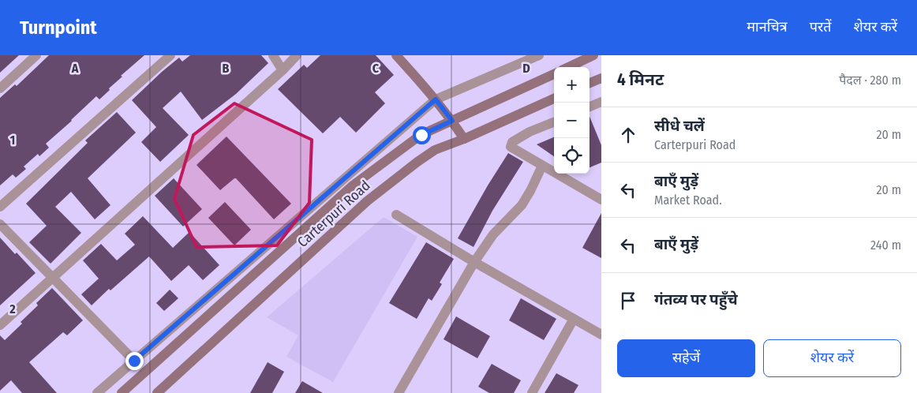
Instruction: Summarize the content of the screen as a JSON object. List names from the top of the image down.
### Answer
{
  "streets": {
    "main road": ["Carterpuri Road"]
  },
  "page": {
    "header": "Turnpoint",
    "nav": ["मानचित्र", "परतें", "शेयर करें"],
    "heading": ["4 मिनट", "पैदल · 280 m"],
    "map_buttons": ["+", "−"],
    "list": [
      ["सीधे चलें", "Carterpuri Road", "20 m"],
      ["बाएँ मुड़ें", "Market Road.", "20 m"],
      ["बाएँ मुड़ें", "240 m"],
      "गंतव्य पर पहुँचे"
    ],
    "buttons": ["सहेजें", "शेयर करें"]
  },
  "grid": {
    "columns": [
      "A",
      "B",
      "C",
      "D"
    ],
    "rows": ["1", "2"]
  }
}
